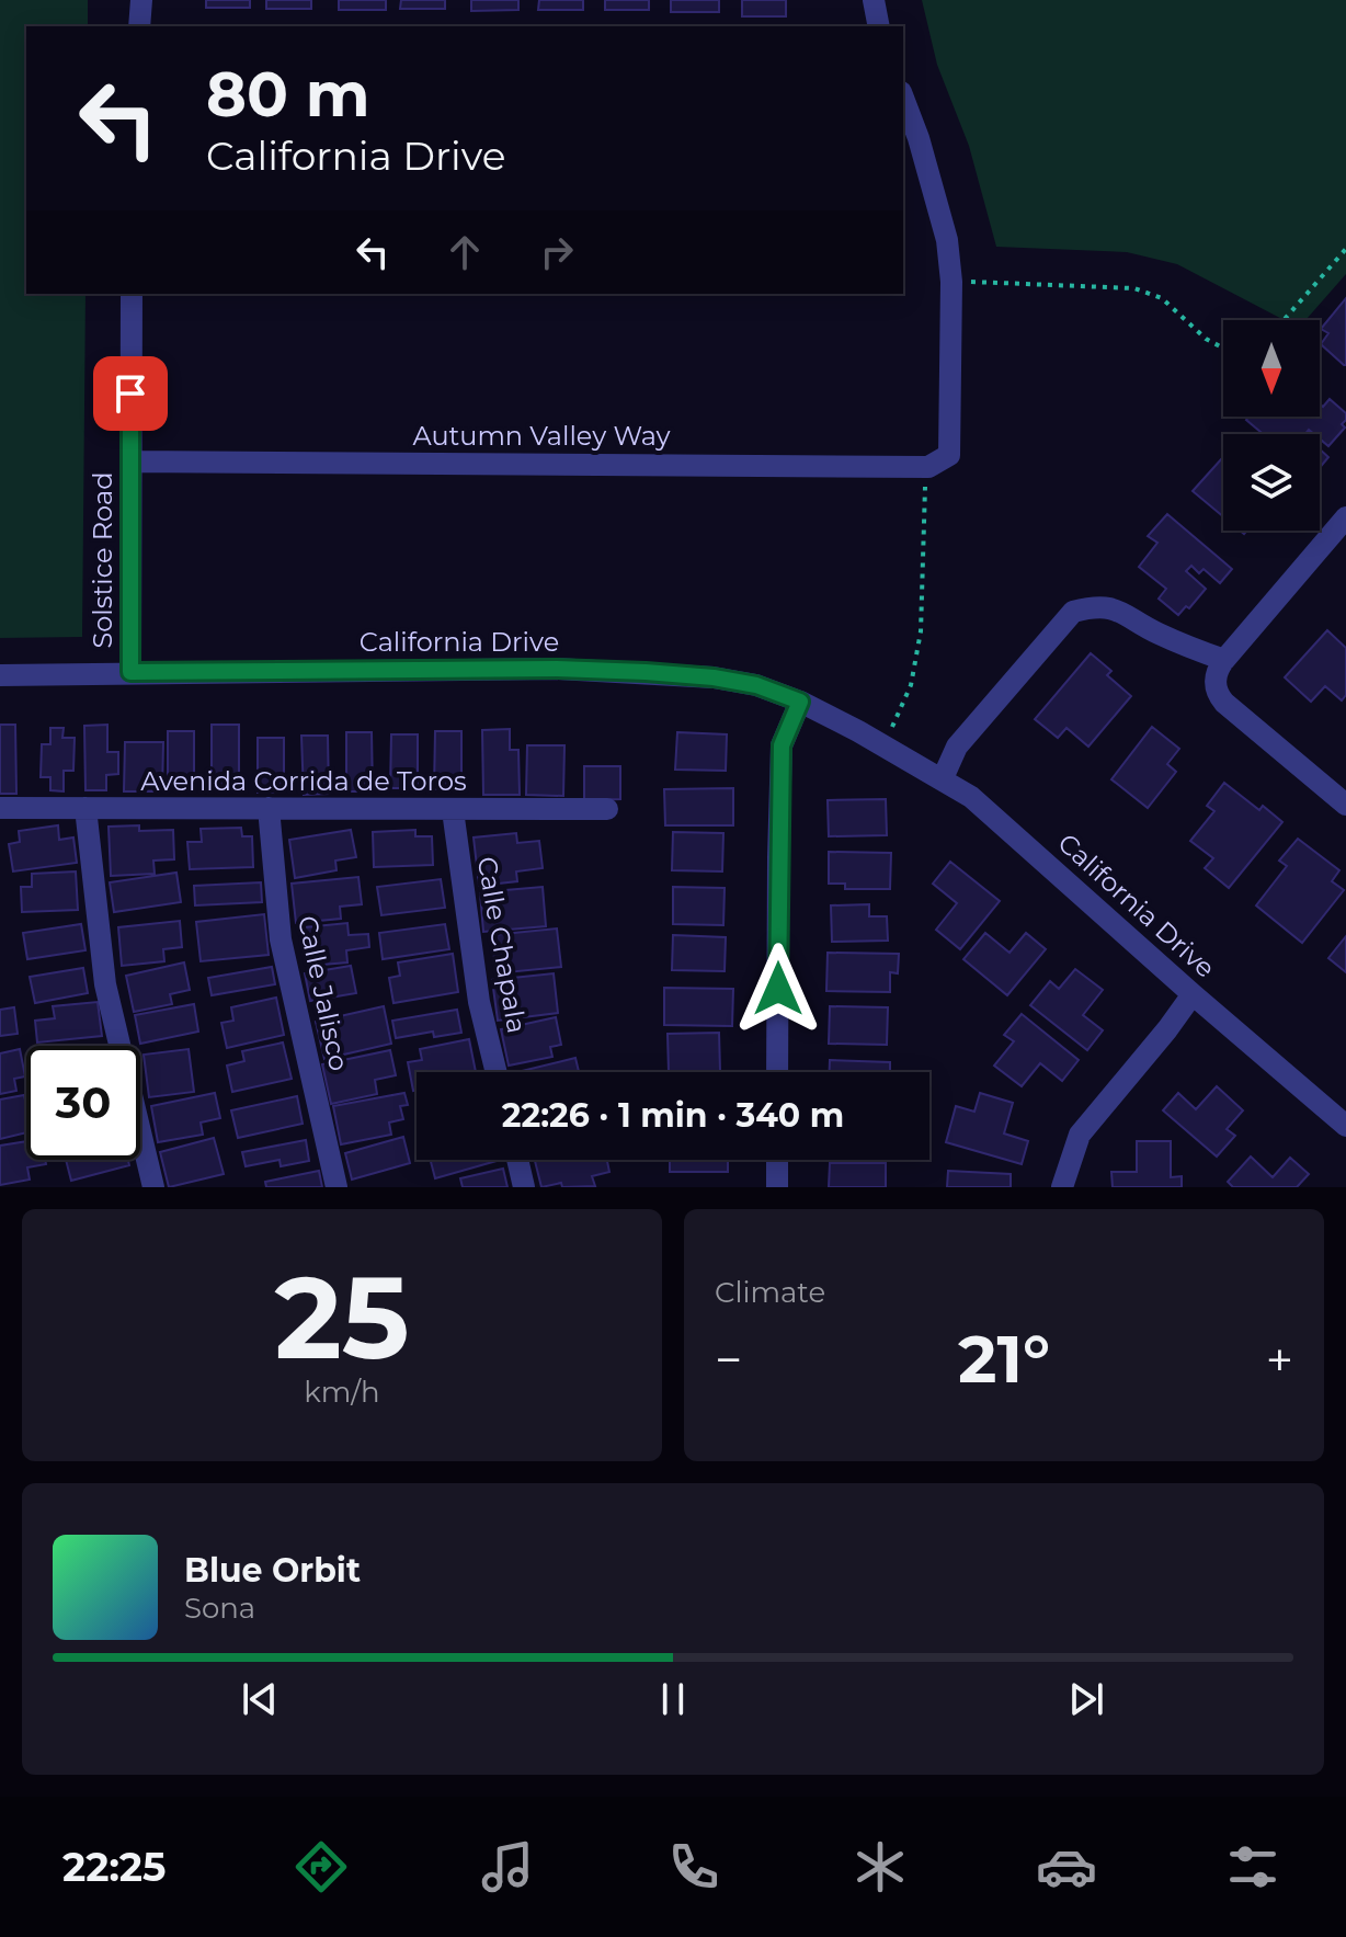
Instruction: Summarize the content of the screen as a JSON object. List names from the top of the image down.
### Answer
{
  "streets": {
    "street": [
      "Autumn Valley Way",
      "Solstice Road",
      "California Drive",
      "Avenida Corrida de Toros",
      "Calle Chapala",
      "Calle Jalisco"
    ]
  },
  "crossings": [
    ["Autumn Valley Way", "Solstice Road"],
    ["Solstice Road", "California Drive"],
    ["Avenida Corrida de Toros", "Calle Chapala"],
    ["Avenida Corrida de Toros", "Calle Jalisco"]
  ],
  "north": "bottom",
  "page": {
    "turn": ["80 m", "California Drive"],
    "limit": "30",
    "trip": "22:26 · 1 min · 340 m",
    "tile": [
      ["25", "km/h"],
      "Climate"
    ],
    "heat": ["−", "21°", "+"],
    "song": ["Blue Orbit", "Sona"],
    "tabs": "22:25"
  }
}
